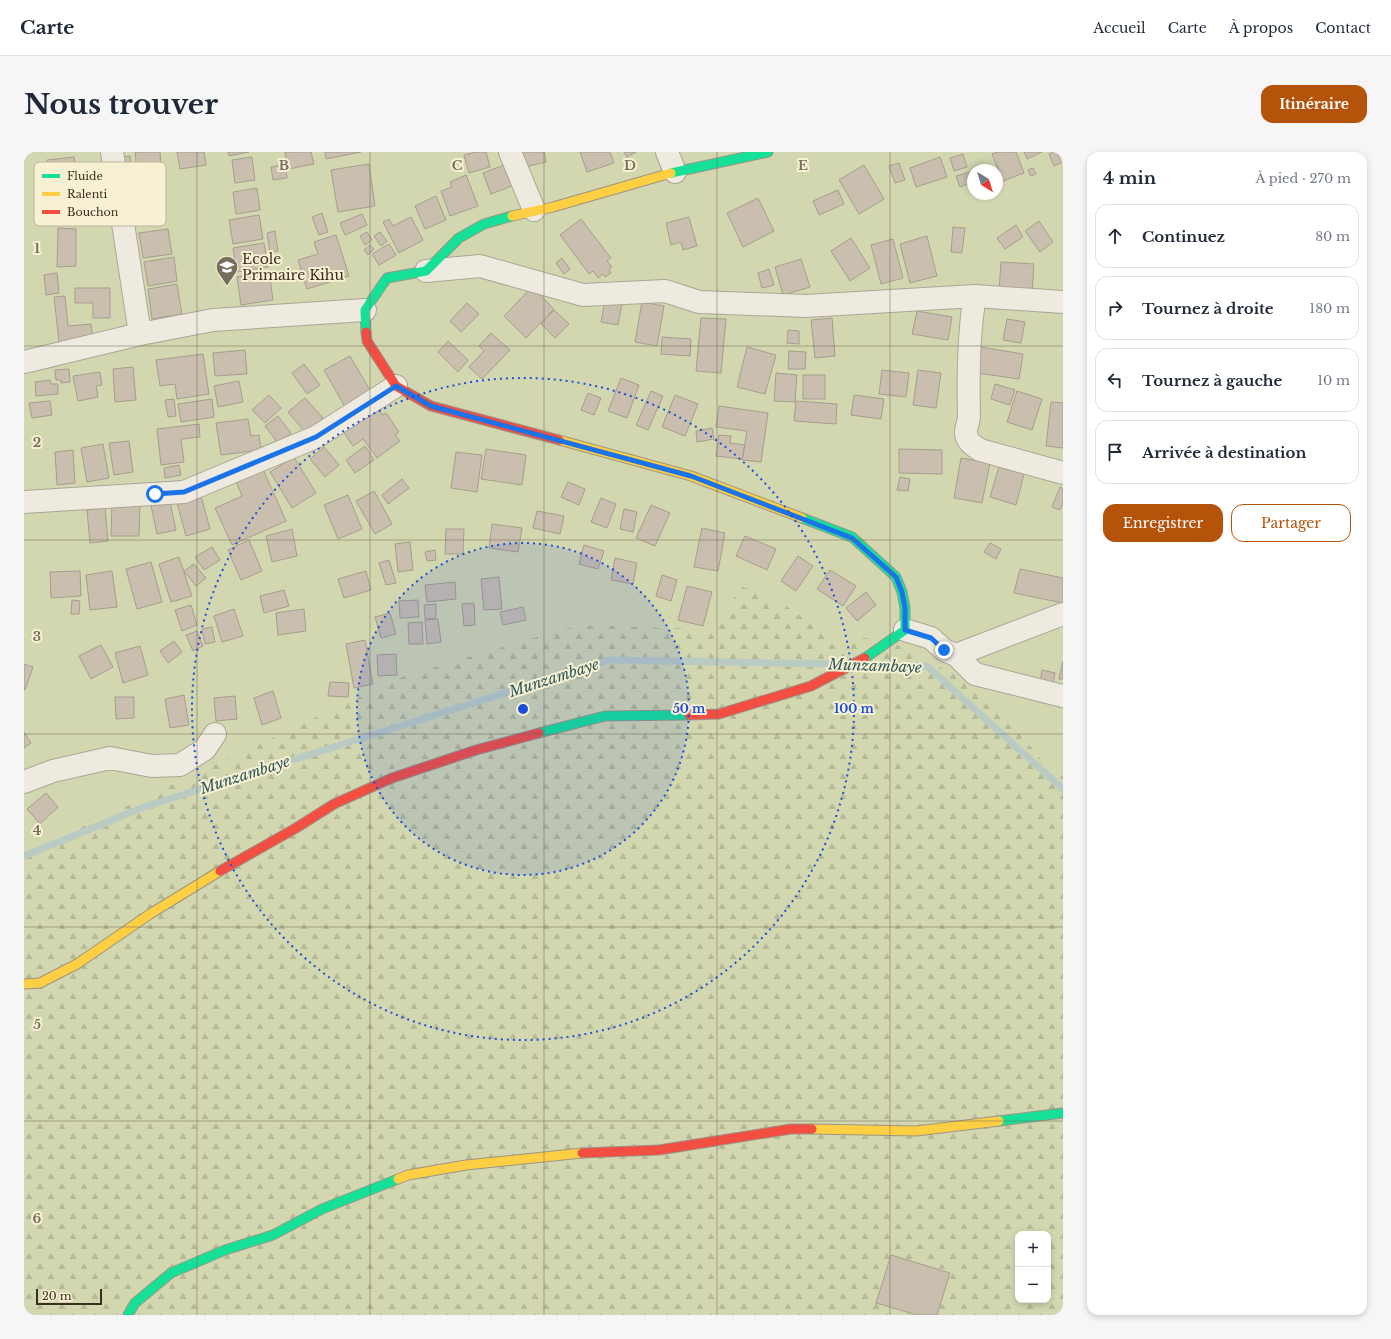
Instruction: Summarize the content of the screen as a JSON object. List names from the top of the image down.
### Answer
{
  "water": ["Munzambaye"],
  "places": {
    "school or university": ["Ecole Primaire Kihu"]
  },
  "legend": ["Fluide", "Ralenti", "Bouchon"],
  "scale_bar": "20 m",
  "north": "bottom right",
  "page": {
    "header": "Carte",
    "nav": [
      "Accueil",
      "Carte",
      "À propos",
      "Contact"
    ],
    "buttons": [
      "Itinéraire",
      ["Enregistrer", "Partager"]
    ],
    "title": "Nous trouver",
    "heading": ["4 min", "À pied · 270 m"],
    "list": [
      ["Continuez", "80 m"],
      ["Tournez à droite", "180 m"],
      ["Tournez à gauche", "10 m"],
      "Arrivée à destination"
    ],
    "map_buttons": ["+", "−"],
    "scale": "20 m"
  },
  "grid": {
    "columns": [
      "B",
      "C",
      "D",
      "E"
    ],
    "rows": [
      "1",
      "2",
      "3",
      "4",
      "5",
      "6"
    ]
  },
  "rings": ["50 m", "100 m"]
}
